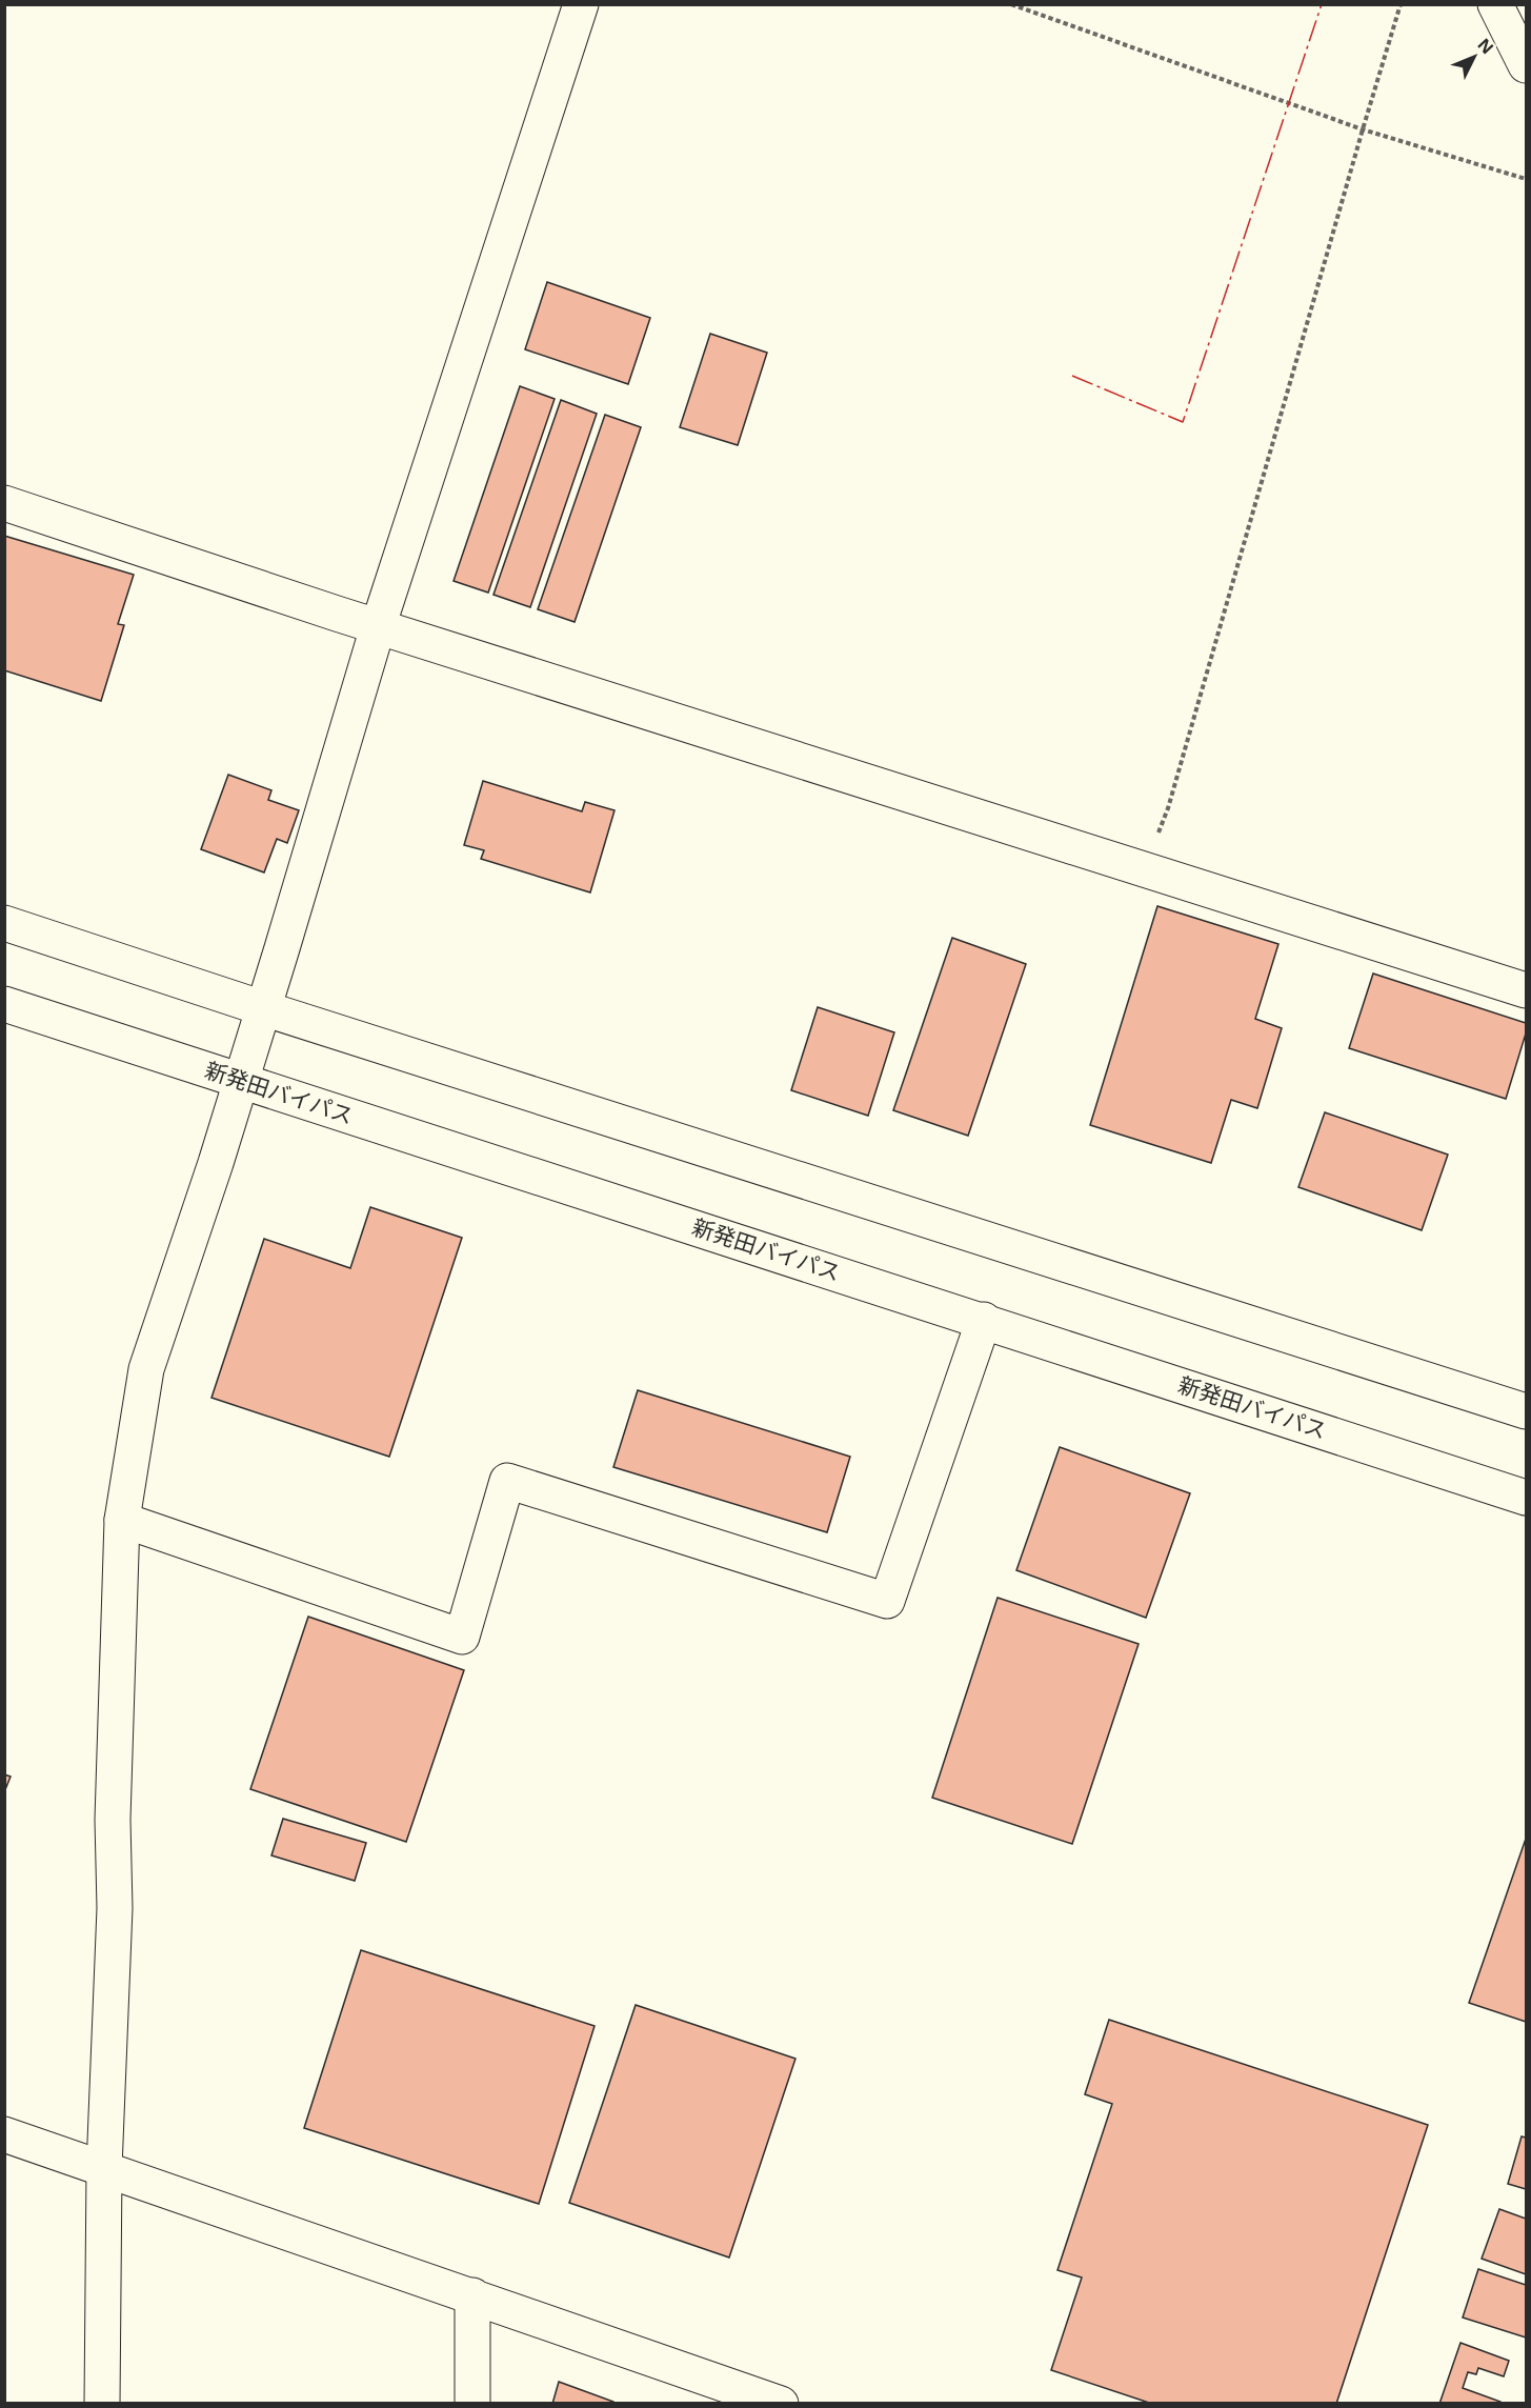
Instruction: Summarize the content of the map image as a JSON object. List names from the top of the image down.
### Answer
{
  "streets": {
    "main road": ["新発田バイパス"]
  },
  "north": "top right"
}
